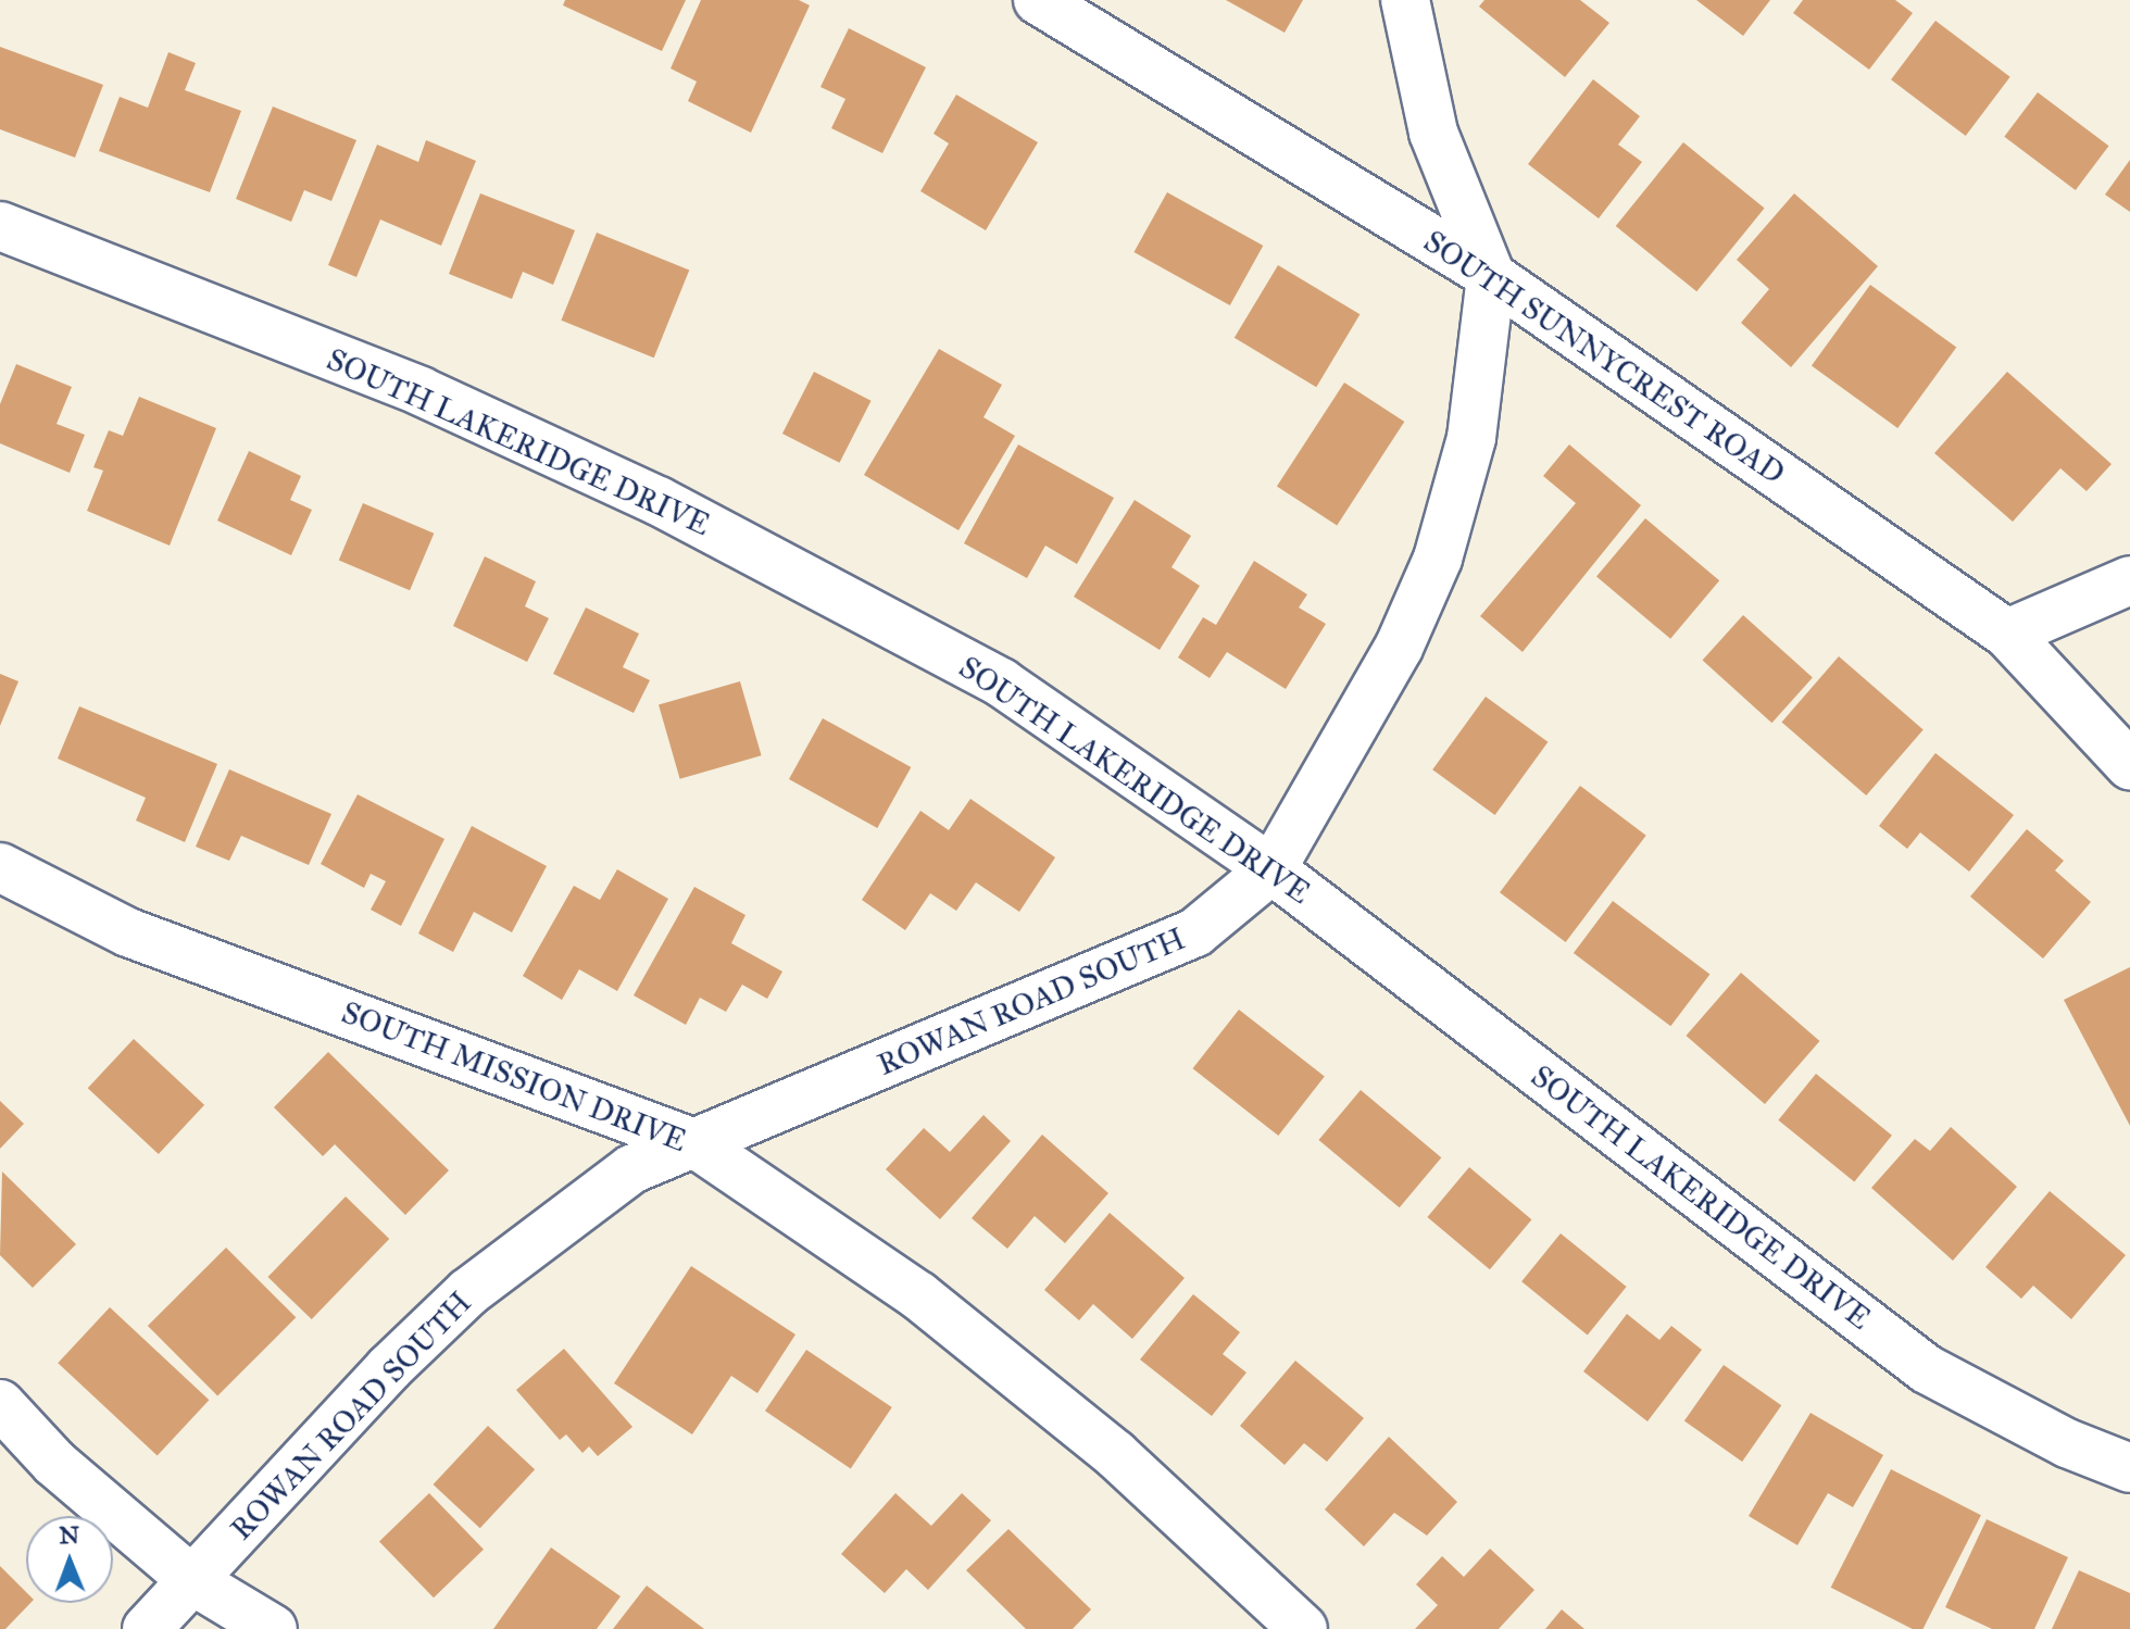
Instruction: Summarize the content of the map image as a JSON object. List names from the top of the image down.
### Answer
{
  "streets": {
    "street": [
      "SOUTH SUNNYCREST ROAD",
      "SOUTH LAKERIDGE DRIVE",
      "ROWAN ROAD SOUTH",
      "SOUTH MISSION DRIVE"
    ]
  },
  "crossings": [
    ["SOUTH SUNNYCREST ROAD", "ROWAN ROAD SOUTH"],
    ["SOUTH LAKERIDGE DRIVE", "ROWAN ROAD SOUTH"],
    ["ROWAN ROAD SOUTH", "SOUTH MISSION DRIVE"]
  ],
  "north": "top"
}
